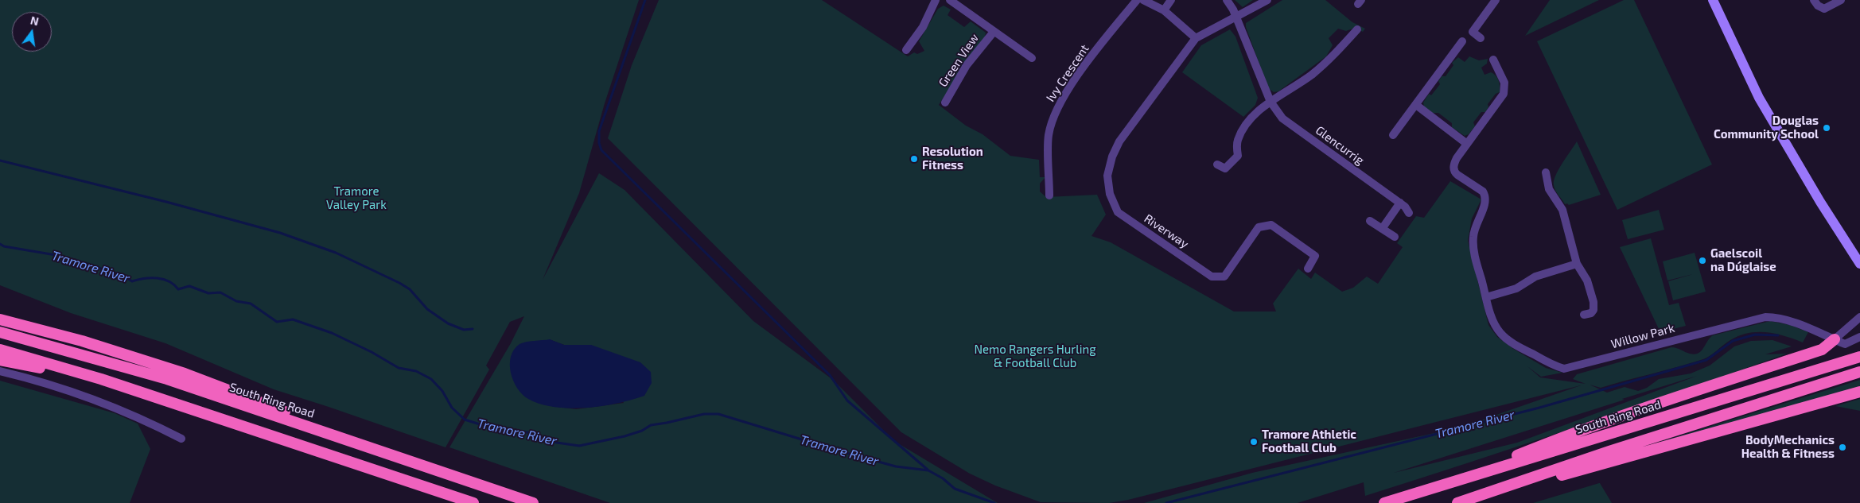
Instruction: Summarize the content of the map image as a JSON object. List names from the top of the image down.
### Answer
{
  "streets": {
    "highway": ["South Ring Road"],
    "street": [
      "Green View",
      "Ivy Crescent",
      "Glencurrig",
      "Riverway",
      "Willow Park"
    ]
  },
  "water": ["Tramore River"],
  "parks": ["Tramore Valley Park", "Nemo Rangers Hurling & Football Club"],
  "places": [
    "Douglas Community School",
    "Resolution Fitness",
    "Gaelscoil na Dúglaise",
    "Tramore Athletic Football Club",
    "BodyMechanics Health & Fitness"
  ],
  "north": "top"
}
